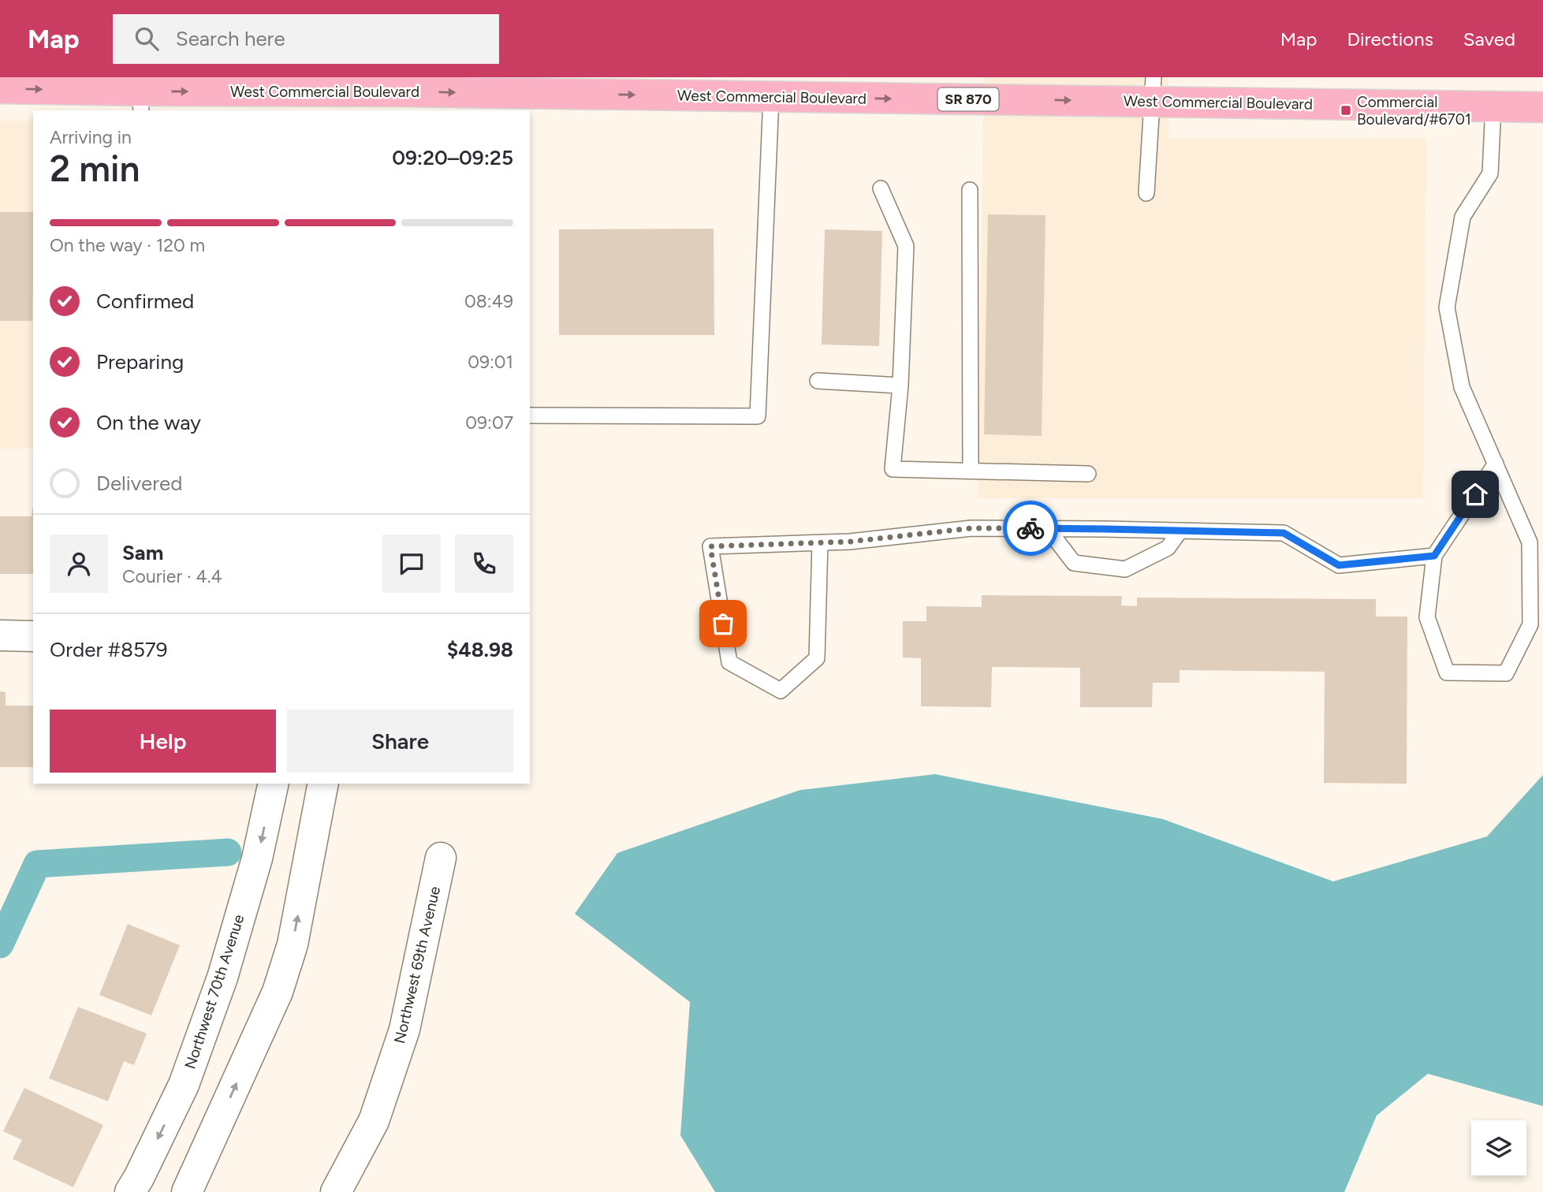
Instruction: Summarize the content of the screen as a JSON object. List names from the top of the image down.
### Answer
{
  "streets": {
    "highway": ["West Commercial Boulevard", "SR 870"],
    "street": ["Northwest 69th Avenue", "Northwest 70th Avenue"]
  },
  "one_way": ["West Commercial Boulevard"],
  "places": {
    "transit": ["Commercial Boulevard/#6701"]
  },
  "page": {
    "header": "Map",
    "search": "Search here",
    "nav": ["Map", "Directions", "Saved"],
    "heading": ["2 min", "Arriving in", "09:20–09:25"],
    "panel": [
      "Sam",
      "Courier · 4.4",
      "Order #8579",
      "$48.98"
    ],
    "bar": "On the way · 120 m",
    "list": [
      ["Confirmed", "08:49"],
      ["Preparing", "09:01"],
      ["On the way", "09:07"],
      "Delivered"
    ],
    "buttons": ["Help", "Share"]
  }
}
